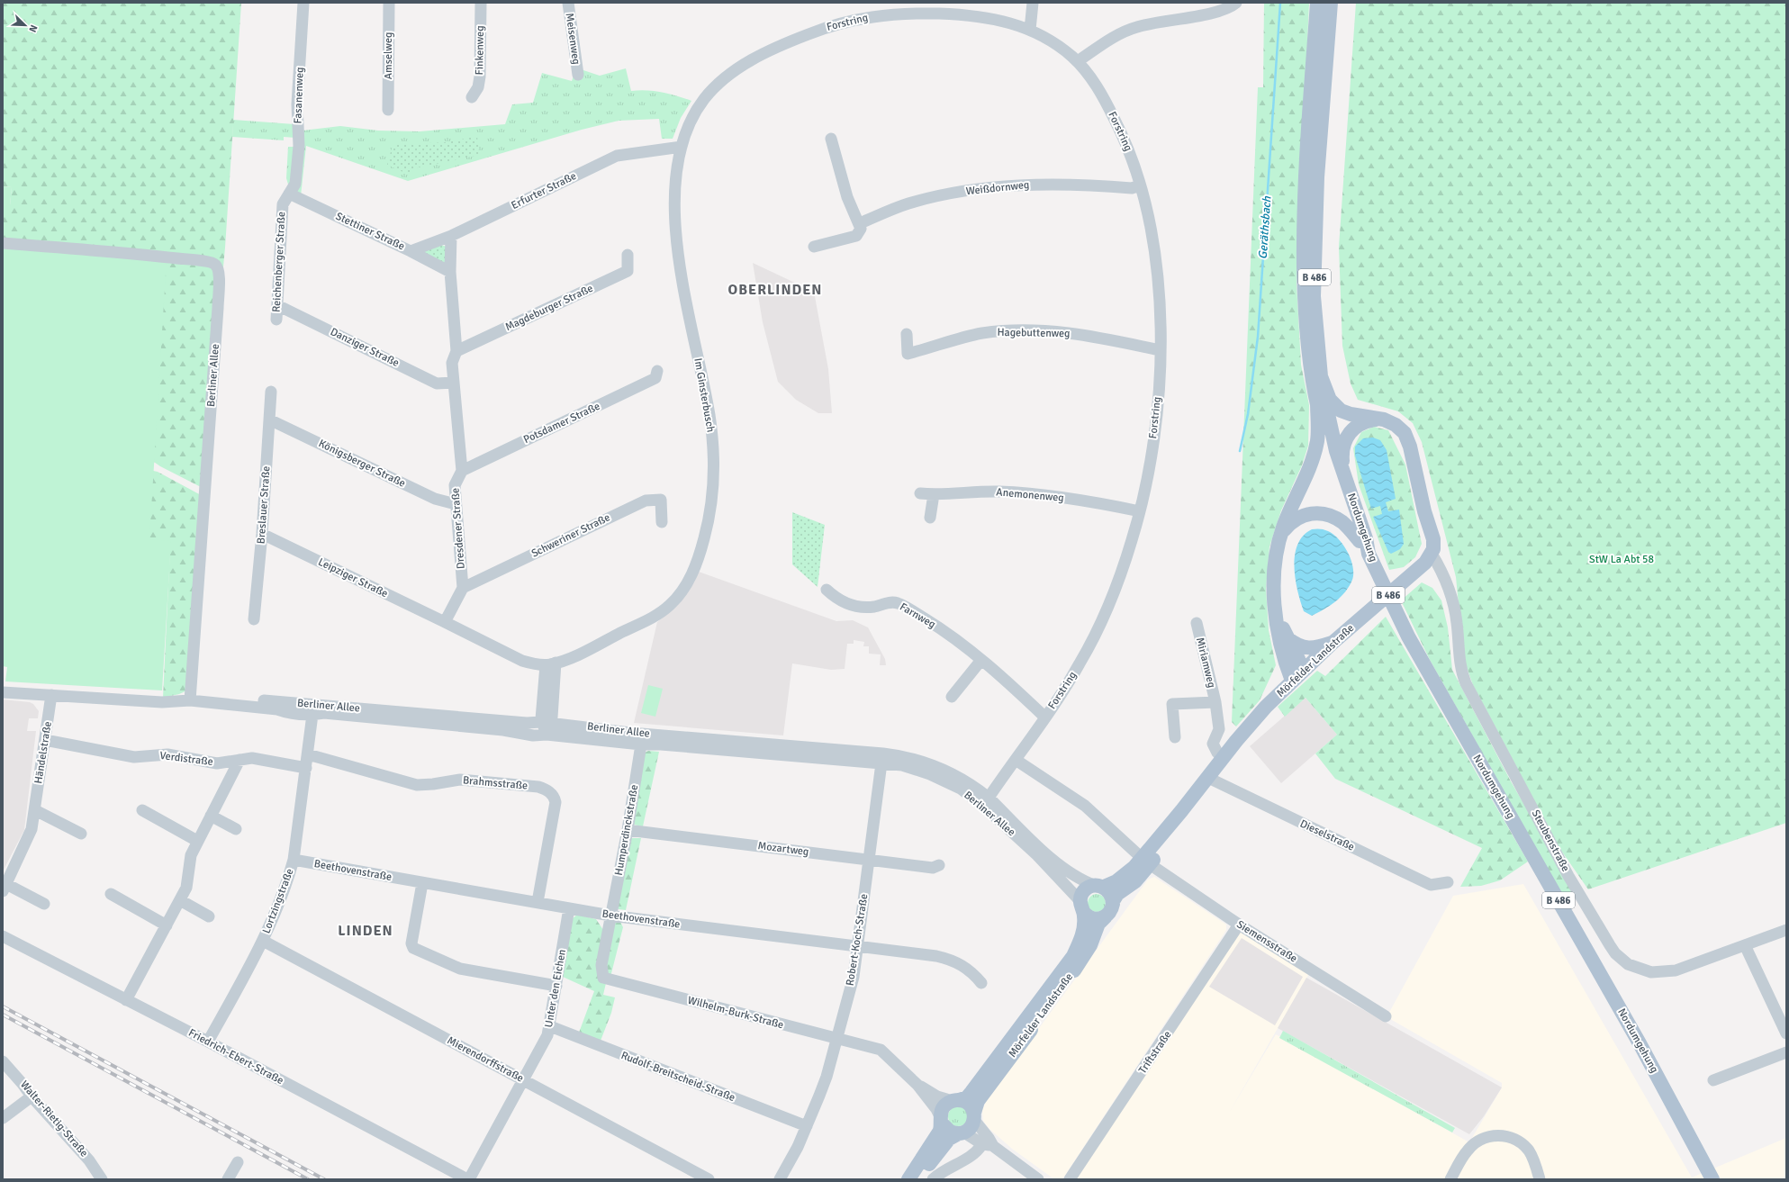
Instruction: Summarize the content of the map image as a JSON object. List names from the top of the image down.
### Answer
{
  "streets": {
    "main road": ["B 486", "Nordumgehung", "Mörfelder Landstraße"],
    "street": [
      "Forstring",
      "Meisenweg",
      "Finkenweg",
      "Amselweg",
      "Fasanenweg",
      "Weißdornweg",
      "Erfurter Straße",
      "Stettiner Straße",
      "Reichenberger Straße",
      "Magdeburger Straße",
      "Hagebuttenweg",
      "Danziger Straße",
      "Berliner Allee",
      "Im Ginsterbusch",
      "Potsdamer Straße",
      "Königsberger Straße",
      "Anemonenweg",
      "Breslauer Straße",
      "Dresdener Straße",
      "Schweriner Straße",
      "Leipziger Straße",
      "Farnweg",
      "Miriamweg",
      "Händelstraße",
      "Verdistraße",
      "Brahmsstraße",
      "Humperdinckstraße",
      "Dieselstraße",
      "Steubenstraße",
      "Mozartweg",
      "Beethovenstraße",
      "Lortzingstraße",
      "Robert-Koch-Straße",
      "Siemensstraße",
      "Unter den Eichen",
      "Wilhelm-Burk-Straße",
      "Triftstraße",
      "Friedrich-Ebert-Straße",
      "Mierendorffstraße",
      "Rudolf-Breitscheid-Straße",
      "Walter-Rietig-Straße"
    ]
  },
  "crossings": [
    ["Forstring", "Weißdornweg"],
    ["Forstring", "Hagebuttenweg"],
    ["Forstring", "Berliner Allee"],
    ["Forstring", "Im Ginsterbusch"],
    ["Forstring", "Anemonenweg"],
    ["Forstring", "Farnweg"],
    ["Forstring", "Siemensstraße"],
    ["Fasanenweg", "Stettiner Straße"],
    ["Fasanenweg", "Reichenberger Straße"],
    ["Erfurter Straße", "Stettiner Straße"],
    ["Erfurter Straße", "Im Ginsterbusch"],
    ["Erfurter Straße", "Dresdener Straße"],
    ["Stettiner Straße", "Reichenberger Straße"],
    ["Stettiner Straße", "Dresdener Straße"],
    ["Reichenberger Straße", "Danziger Straße"],
    ["B 486", "Nordumgehung"],
    ["Magdeburger Straße", "Dresdener Straße"],
    ["Danziger Straße", "Dresdener Straße"],
    ["Berliner Allee", "Mörfelder Landstraße"],
    ["Berliner Allee", "Händelstraße"],
    ["Berliner Allee", "Humperdinckstraße"],
    ["Berliner Allee", "Lortzingstraße"],
    ["Berliner Allee", "Robert-Koch-Straße"],
    ["Potsdamer Straße", "Dresdener Straße"],
    ["Königsberger Straße", "Breslauer Straße"],
    ["Königsberger Straße", "Dresdener Straße"],
    ["Breslauer Straße", "Leipziger Straße"],
    ["Dresdener Straße", "Schweriner Straße"],
    ["Mörfelder Landstraße", "Miriamweg"],
    ["Mörfelder Landstraße", "Dieselstraße"],
    ["Mörfelder Landstraße", "Steubenstraße"],
    ["Mörfelder Landstraße", "Siemensstraße"],
    ["Mörfelder Landstraße", "Wilhelm-Burk-Straße"],
    ["Händelstraße", "Verdistraße"],
    ["Verdistraße", "Lortzingstraße"],
    ["Brahmsstraße", "Beethovenstraße"],
    ["Brahmsstraße", "Lortzingstraße"],
    ["Humperdinckstraße", "Mozartweg"],
    ["Humperdinckstraße", "Beethovenstraße"],
    ["Humperdinckstraße", "Wilhelm-Burk-Straße"],
    ["Mozartweg", "Robert-Koch-Straße"],
    ["Beethovenstraße", "Lortzingstraße"],
    ["Beethovenstraße", "Robert-Koch-Straße"],
    ["Beethovenstraße", "Unter den Eichen"],
    ["Beethovenstraße", "Wilhelm-Burk-Straße"],
    ["Lortzingstraße", "Friedrich-Ebert-Straße"],
    ["Lortzingstraße", "Mierendorffstraße"],
    ["Robert-Koch-Straße", "Wilhelm-Burk-Straße"],
    ["Robert-Koch-Straße", "Rudolf-Breitscheid-Straße"],
    ["Siemensstraße", "Triftstraße"],
    ["Unter den Eichen", "Friedrich-Ebert-Straße"],
    ["Unter den Eichen", "Mierendorffstraße"],
    ["Unter den Eichen", "Rudolf-Breitscheid-Straße"]
  ],
  "districts": ["OBERLINDEN", "LINDEN"],
  "water": ["Geräthsbach"],
  "parks": ["StW La Abt 58"],
  "north": "bottom right"
}
